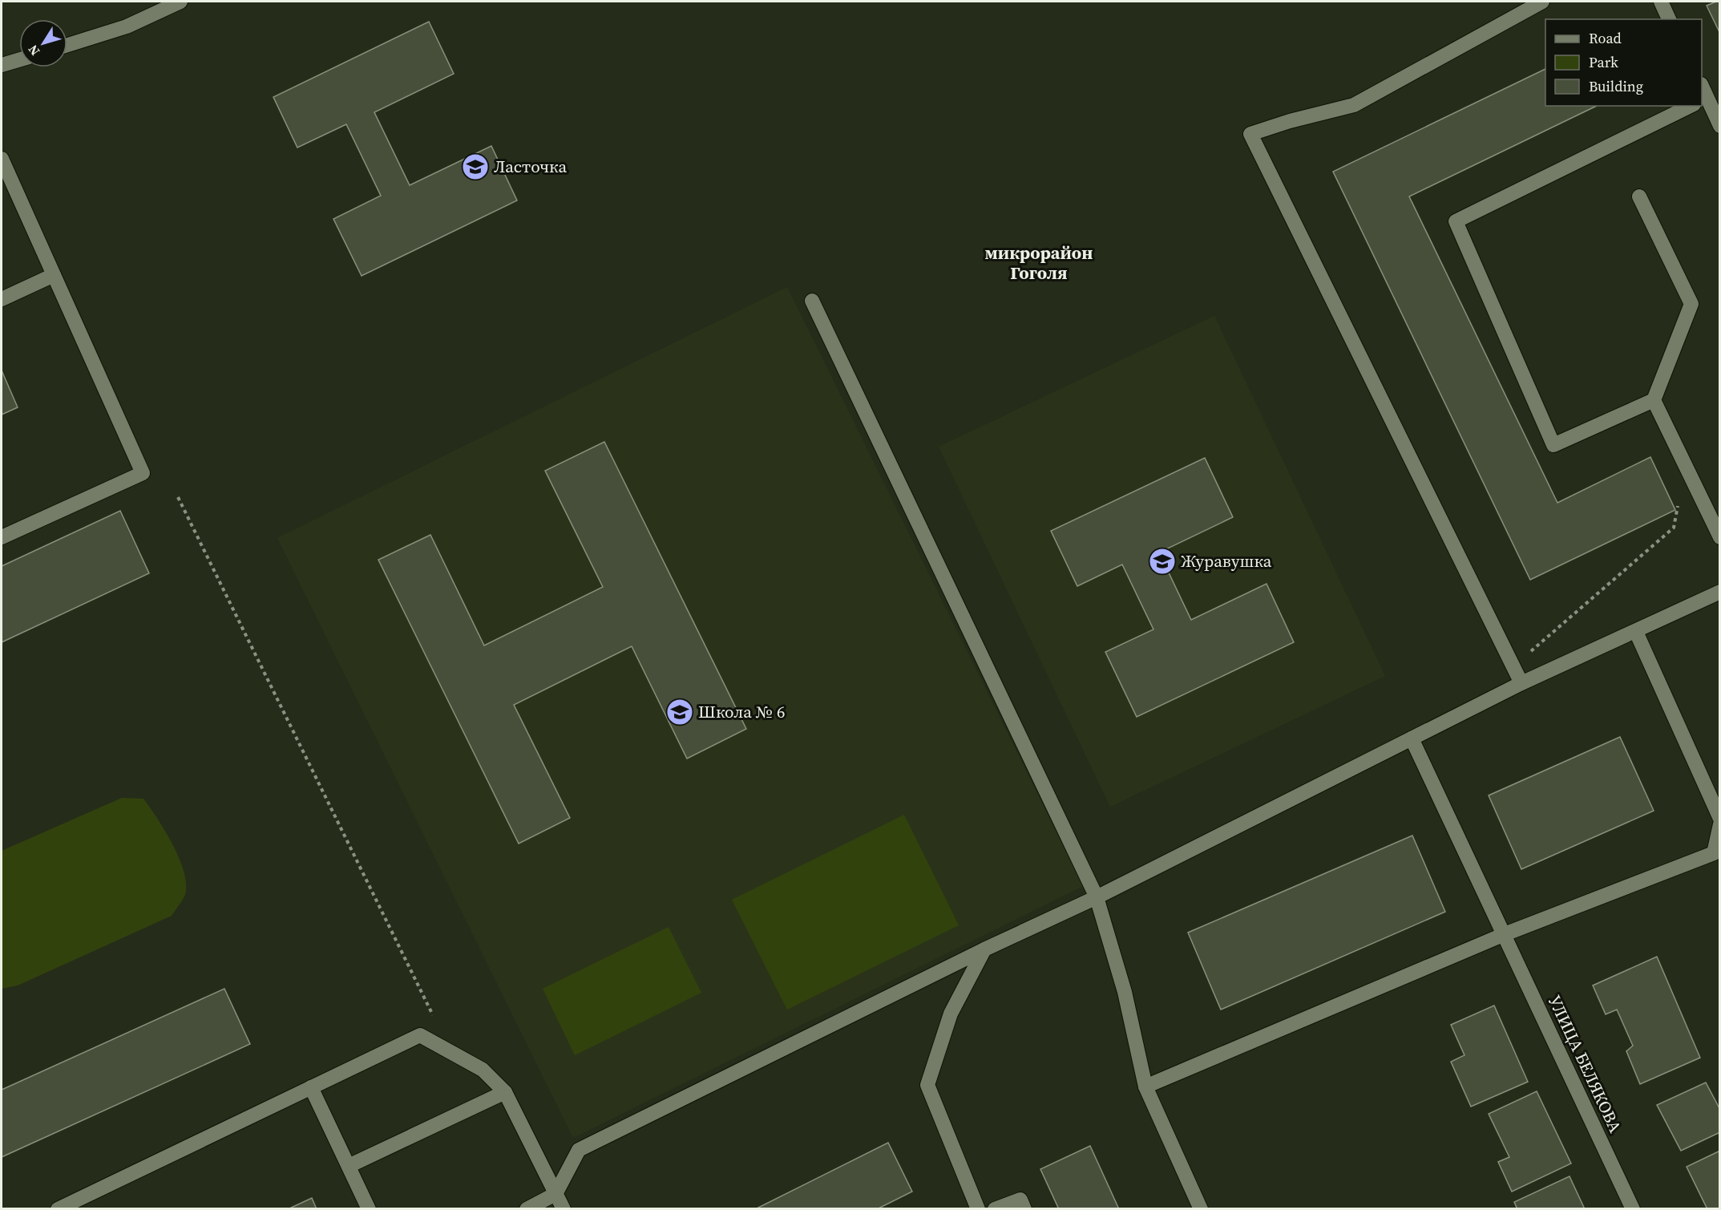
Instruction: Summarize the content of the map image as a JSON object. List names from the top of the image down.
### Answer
{
  "streets": {
    "street": ["УЛИЦА БЕЛЯКОВА"]
  },
  "districts": ["микрорайон Гоголя"],
  "places": {
    "school or university": ["Ласточка", "Журавушка", "Школа № 6"]
  },
  "legend": ["Road", "Park", "Building"],
  "north": "bottom left"
}
